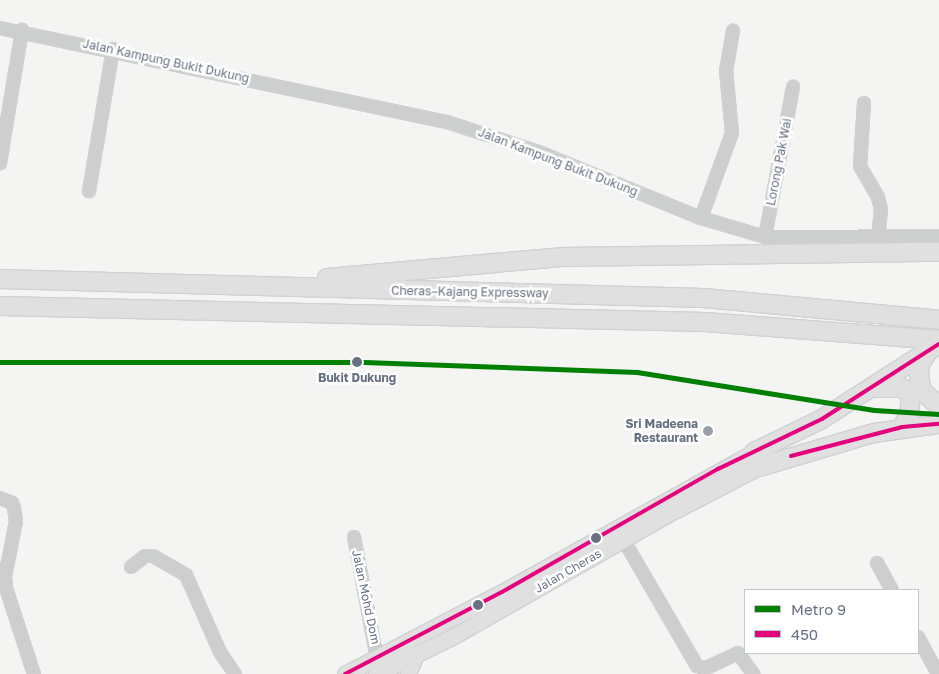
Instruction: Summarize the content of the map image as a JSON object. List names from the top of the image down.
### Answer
{
  "streets": {
    "highway": ["Cheras–Kajang Expressway"],
    "main road": ["Jalan Cheras"],
    "street": ["Jalan Kampung Bukit Dukung", "Lorong Pak Wai", "Jalan Mohd Dom"]
  },
  "crossings": [
    ["Jalan Kampung Bukit Dukung", "Lorong Pak Wai"],
    ["Jalan Cheras", "Jalan Mohd Dom"]
  ],
  "places": ["Bukit Dukung", "Sri Madeena Restaurant"],
  "lines": ["transit line 450", "metro line 9"],
  "legend": ["Metro 9", "450"]
}
